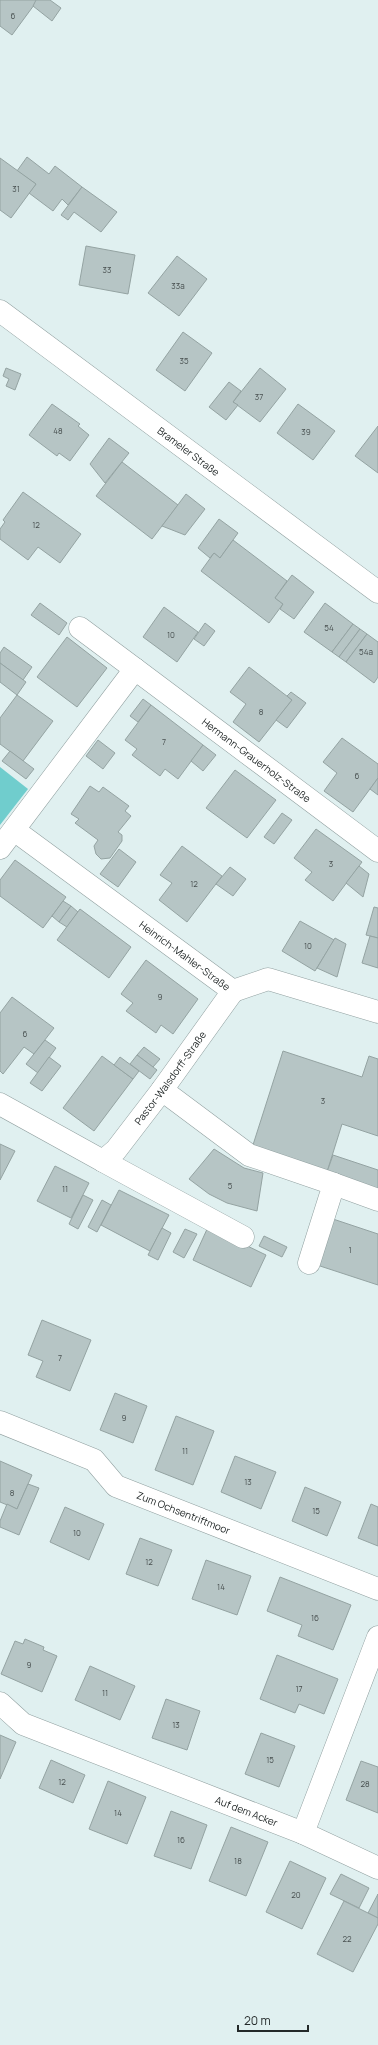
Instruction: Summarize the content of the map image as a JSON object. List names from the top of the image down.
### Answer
{
  "streets": {
    "street": [
      "Brameler Straße",
      "Hermann-Grauerholz-Straße",
      "Heinrich-Mahler-Straße",
      "Pastor-Walsdorff-Straße",
      "Zum Ochsentriftmoor",
      "Auf dem Acker"
    ]
  },
  "crossings": [
    ["Heinrich-Mahler-Straße", "Pastor-Walsdorff-Straße"]
  ],
  "house_numbers": [
    "6",
    "31",
    "33",
    "33a",
    "35",
    "37",
    "48",
    "39",
    "12",
    "54",
    "10",
    "54a",
    "8",
    "7",
    "6",
    "3",
    "12",
    "10",
    "9",
    "6",
    "3",
    "5",
    "11",
    "1",
    "7",
    "9",
    "11",
    "13",
    "8",
    "15",
    "10",
    "12",
    "14",
    "16",
    "9",
    "17",
    "11",
    "13",
    "15",
    "12",
    "28",
    "14",
    "16",
    "18",
    "20",
    "22"
  ],
  "scale_bar": "20 m"
}
